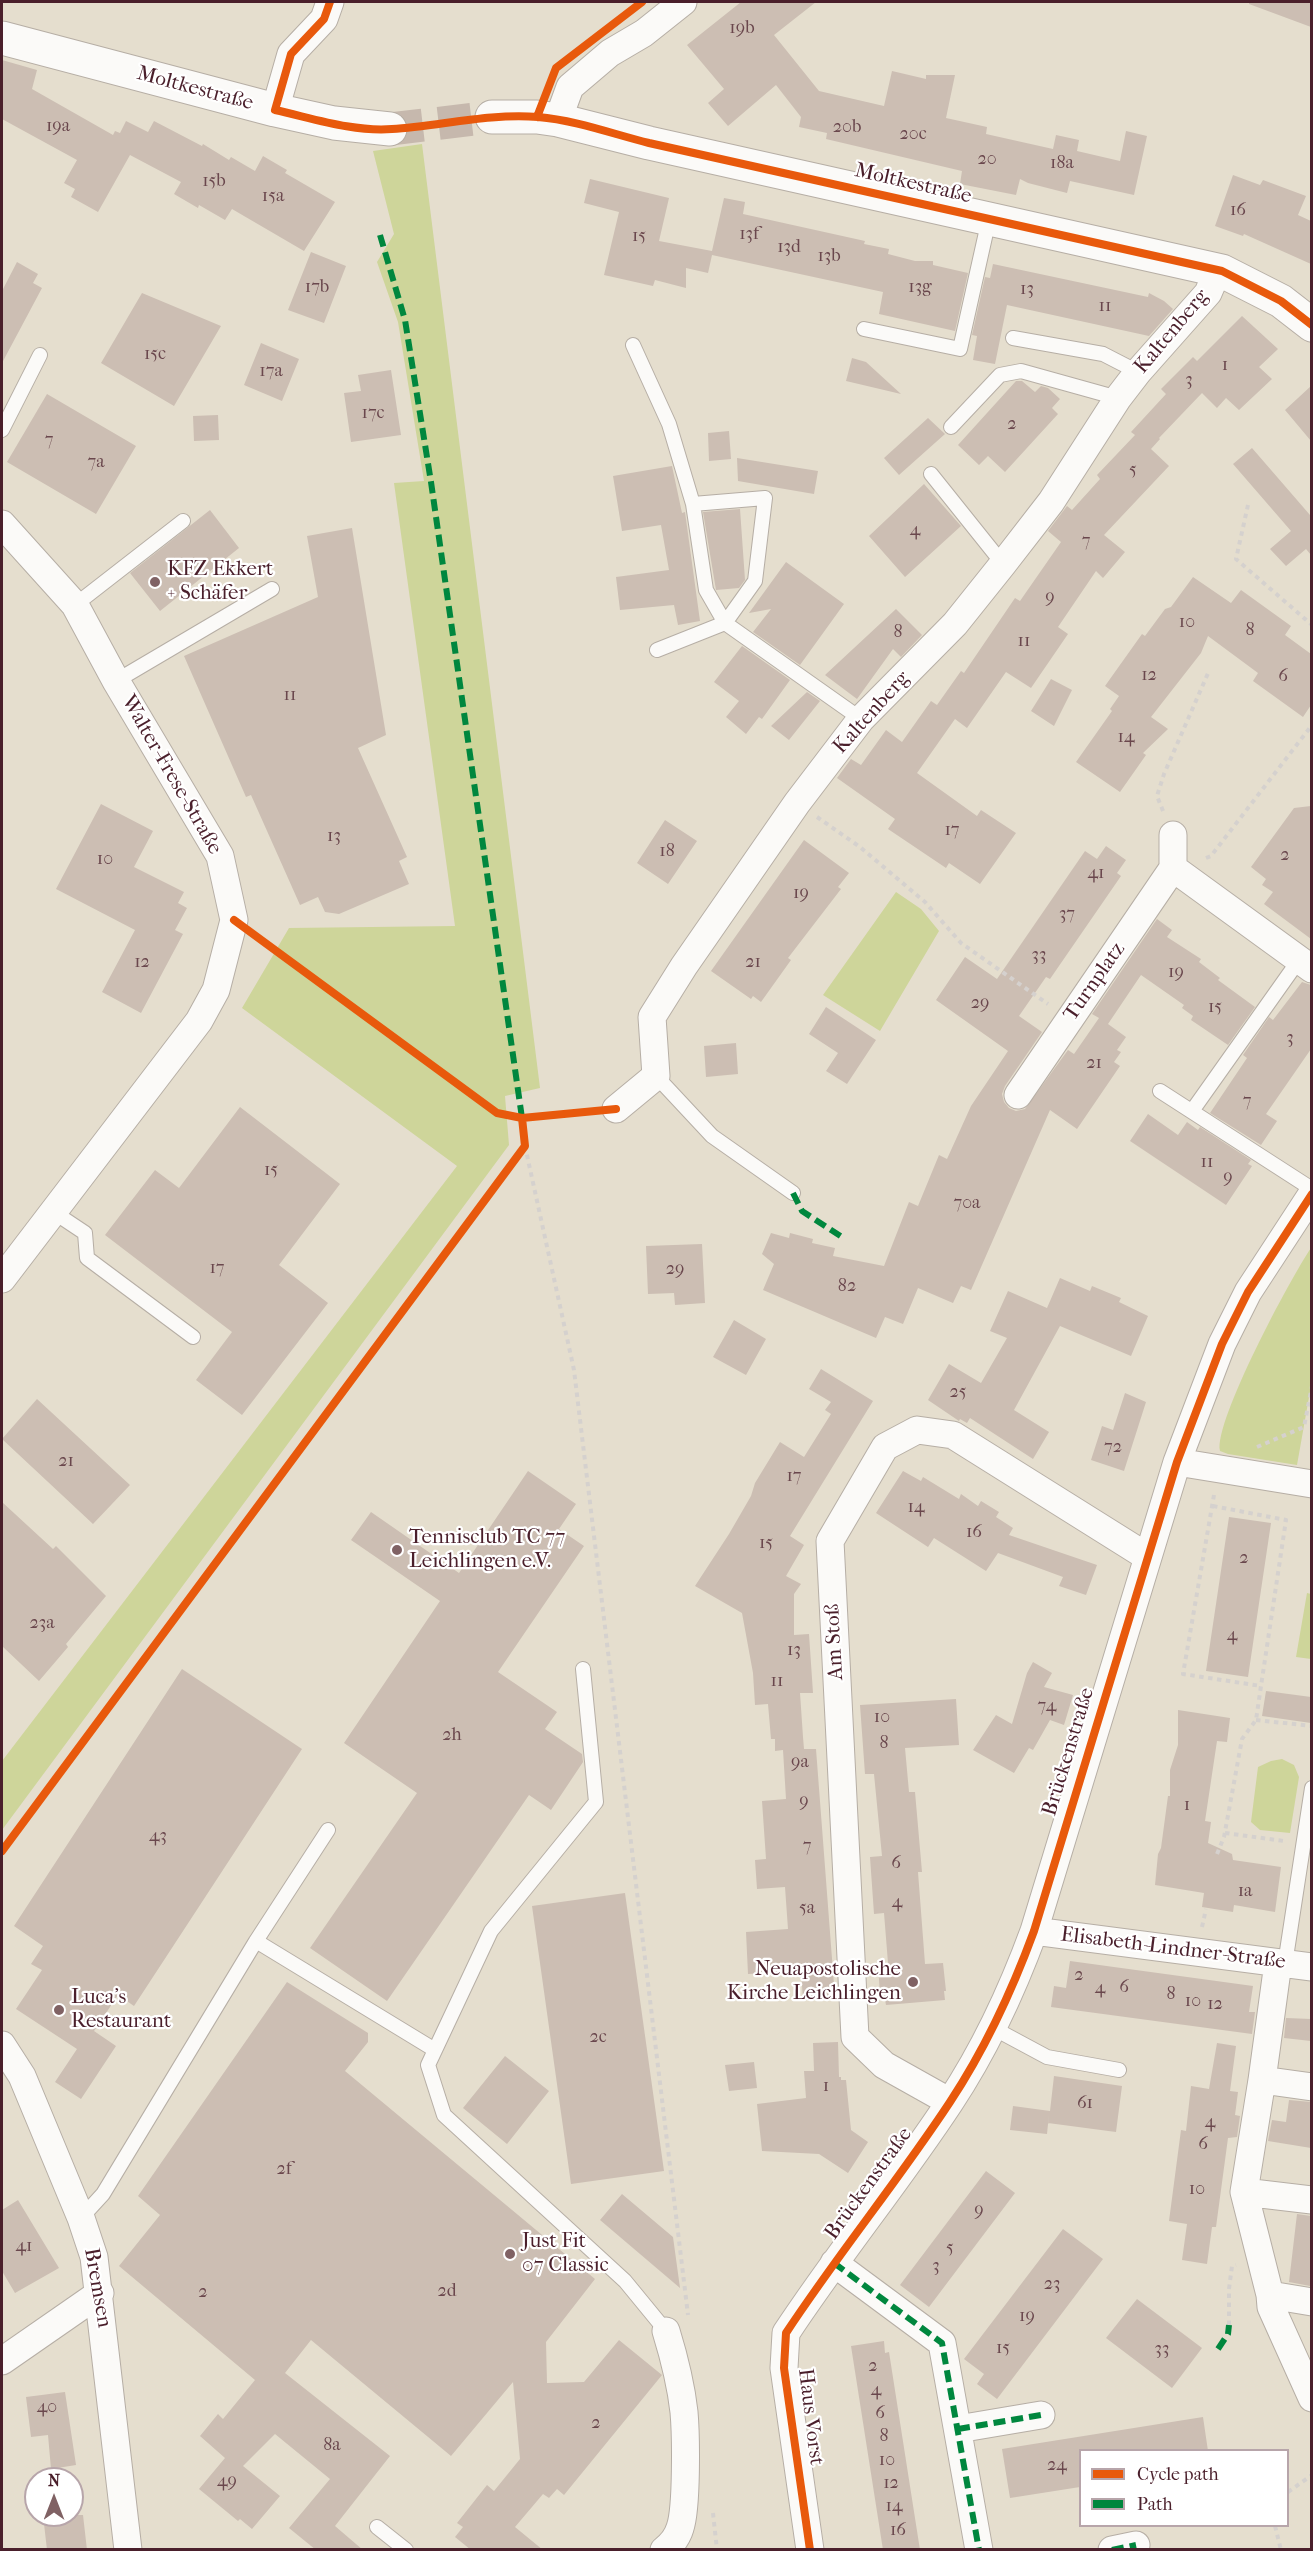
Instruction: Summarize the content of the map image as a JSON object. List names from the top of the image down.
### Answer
{
  "streets": {
    "street": [
      "Moltkestraße",
      "Kaltenberg",
      "Walter-Frese-Straße",
      "Turnplatz",
      "Am Stoß",
      "Brückenstraße",
      "Elisabeth-Lindner-Straße",
      "Bremsen",
      "Haus Vorst"
    ]
  },
  "crossings": [
    ["Moltkestraße", "Kaltenberg"],
    ["Am Stoß", "Brückenstraße"],
    ["Brückenstraße", "Elisabeth-Lindner-Straße"],
    ["Brückenstraße", "Haus Vorst"]
  ],
  "places": [
    "KFZ Ekkert + Schäfer",
    "Tennisclub TC 77 Leichlingen e.V.",
    "Neuapostolische Kirche Leichlingen",
    "Luca's Restaurant",
    "Just Fit 07 Classic"
  ],
  "house_numbers": [
    "19b",
    "19a",
    "20b",
    "20c",
    "20",
    "18a",
    "15b",
    "15a",
    "16",
    "13f",
    "15",
    "13d",
    "13b",
    "17b",
    "13g",
    "13",
    "11",
    "15c",
    "1",
    "17a",
    "3",
    "17c",
    "2",
    "7",
    "7a",
    "5",
    "4",
    "7",
    "9",
    "10",
    "8",
    "8",
    "11",
    "12",
    "6",
    "11",
    "14",
    "17",
    "13",
    "18",
    "2",
    "10",
    "41",
    "19",
    "37",
    "33",
    "12",
    "21",
    "19",
    "29",
    "15",
    "3",
    "21",
    "7",
    "11",
    "15",
    "9",
    "70a",
    "17",
    "29",
    "82",
    "25",
    "72",
    "21",
    "17",
    "14",
    "16",
    "15",
    "2",
    "23a",
    "4",
    "13",
    "11",
    "74",
    "10",
    "2h",
    "8",
    "9a",
    "9",
    "1",
    "43",
    "7",
    "6",
    "1a",
    "4",
    "5a",
    "2",
    "6",
    "4",
    "8",
    "10",
    "12",
    "2c",
    "1",
    "61",
    "4",
    "6",
    "2f",
    "10",
    "9",
    "41",
    "5",
    "3",
    "23",
    "2d",
    "2",
    "19",
    "15",
    "33",
    "2",
    "4",
    "40",
    "6",
    "2",
    "8",
    "8a",
    "10",
    "24",
    "49",
    "12",
    "14",
    "16"
  ],
  "legend": ["Cycle path", "Path"],
  "north": "top"
}
